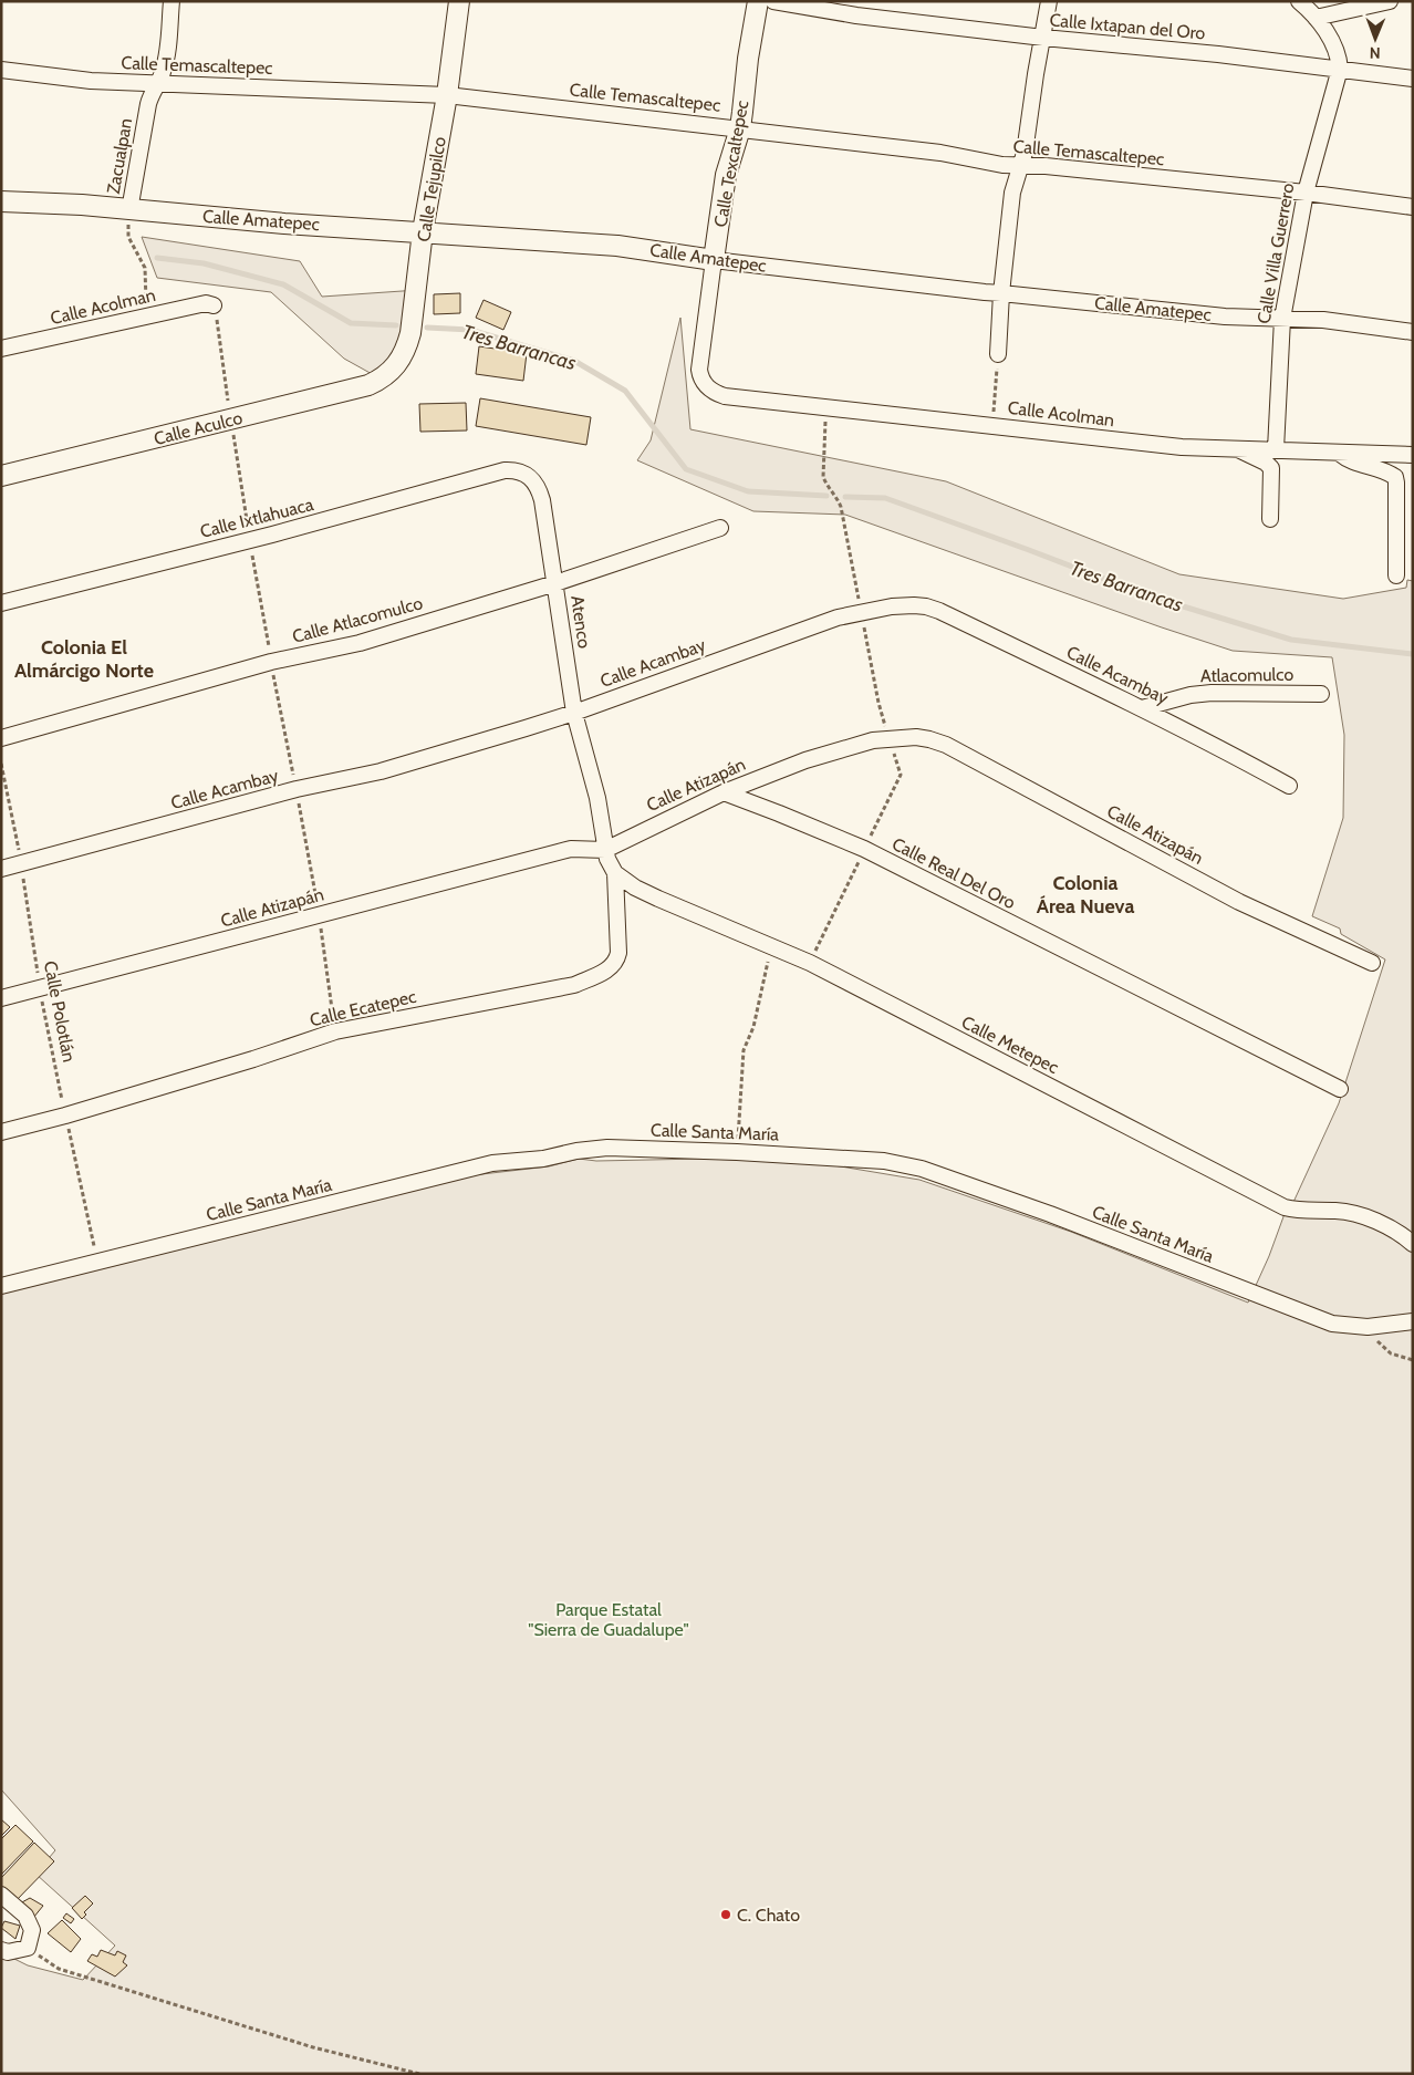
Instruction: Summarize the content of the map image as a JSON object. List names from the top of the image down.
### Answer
{
  "streets": {
    "street": [
      "Calle Ixtapan del Oro",
      "Calle Temascaltepec",
      "Zacualpan",
      "Calle Texcaltepec",
      "Calle Tejupilco",
      "Calle Amatepec",
      "Calle Villa Guerrero",
      "Calle Acolman",
      "Calle Aculco",
      "Calle Ixtlahuaca",
      "Calle Atlacomulco",
      "Atenco",
      "Calle Acambay",
      "Atlacomulco",
      "Calle Atizapán",
      "Calle Real Del Oro",
      "Calle Ecatepec",
      "Calle Metepec",
      "Calle Santa María"
    ],
    "path": ["Calle Polotlán"]
  },
  "crossings": [
    ["Calle Ixtapan del Oro", "Calle Villa Guerrero"],
    ["Calle Temascaltepec", "Zacualpan"],
    ["Calle Temascaltepec", "Calle Texcaltepec"],
    ["Calle Temascaltepec", "Calle Tejupilco"],
    ["Calle Temascaltepec", "Calle Villa Guerrero"],
    ["Zacualpan", "Calle Amatepec"],
    ["Zacualpan", "Calle Acolman"],
    ["Calle Texcaltepec", "Calle Amatepec"],
    ["Calle Texcaltepec", "Calle Acolman"],
    ["Calle Tejupilco", "Calle Amatepec"],
    ["Calle Tejupilco", "Calle Aculco"],
    ["Calle Amatepec", "Calle Villa Guerrero"],
    ["Calle Villa Guerrero", "Calle Acolman"],
    ["Calle Ixtlahuaca", "Atenco"],
    ["Calle Atlacomulco", "Atenco"],
    ["Atenco", "Calle Acambay"],
    ["Atenco", "Calle Atizapán"],
    ["Calle Acambay", "Atlacomulco"],
    ["Calle Acambay", "Calle Polotlán"],
    ["Calle Atizapán", "Calle Real Del Oro"],
    ["Calle Atizapán", "Calle Polotlán"],
    ["Calle Ecatepec", "Calle Polotlán"],
    ["Calle Ecatepec", "Calle Metepec"],
    ["Calle Polotlán", "Calle Santa María"]
  ],
  "districts": ["Colonia El Almárcigo Norte", "Colonia Área Nueva"],
  "water": ["Tres Barrancas"],
  "parks": ["Parque Estatal \"Sierra de Guadalupe\""],
  "places": ["C. Chato"],
  "north": "bottom"
}
